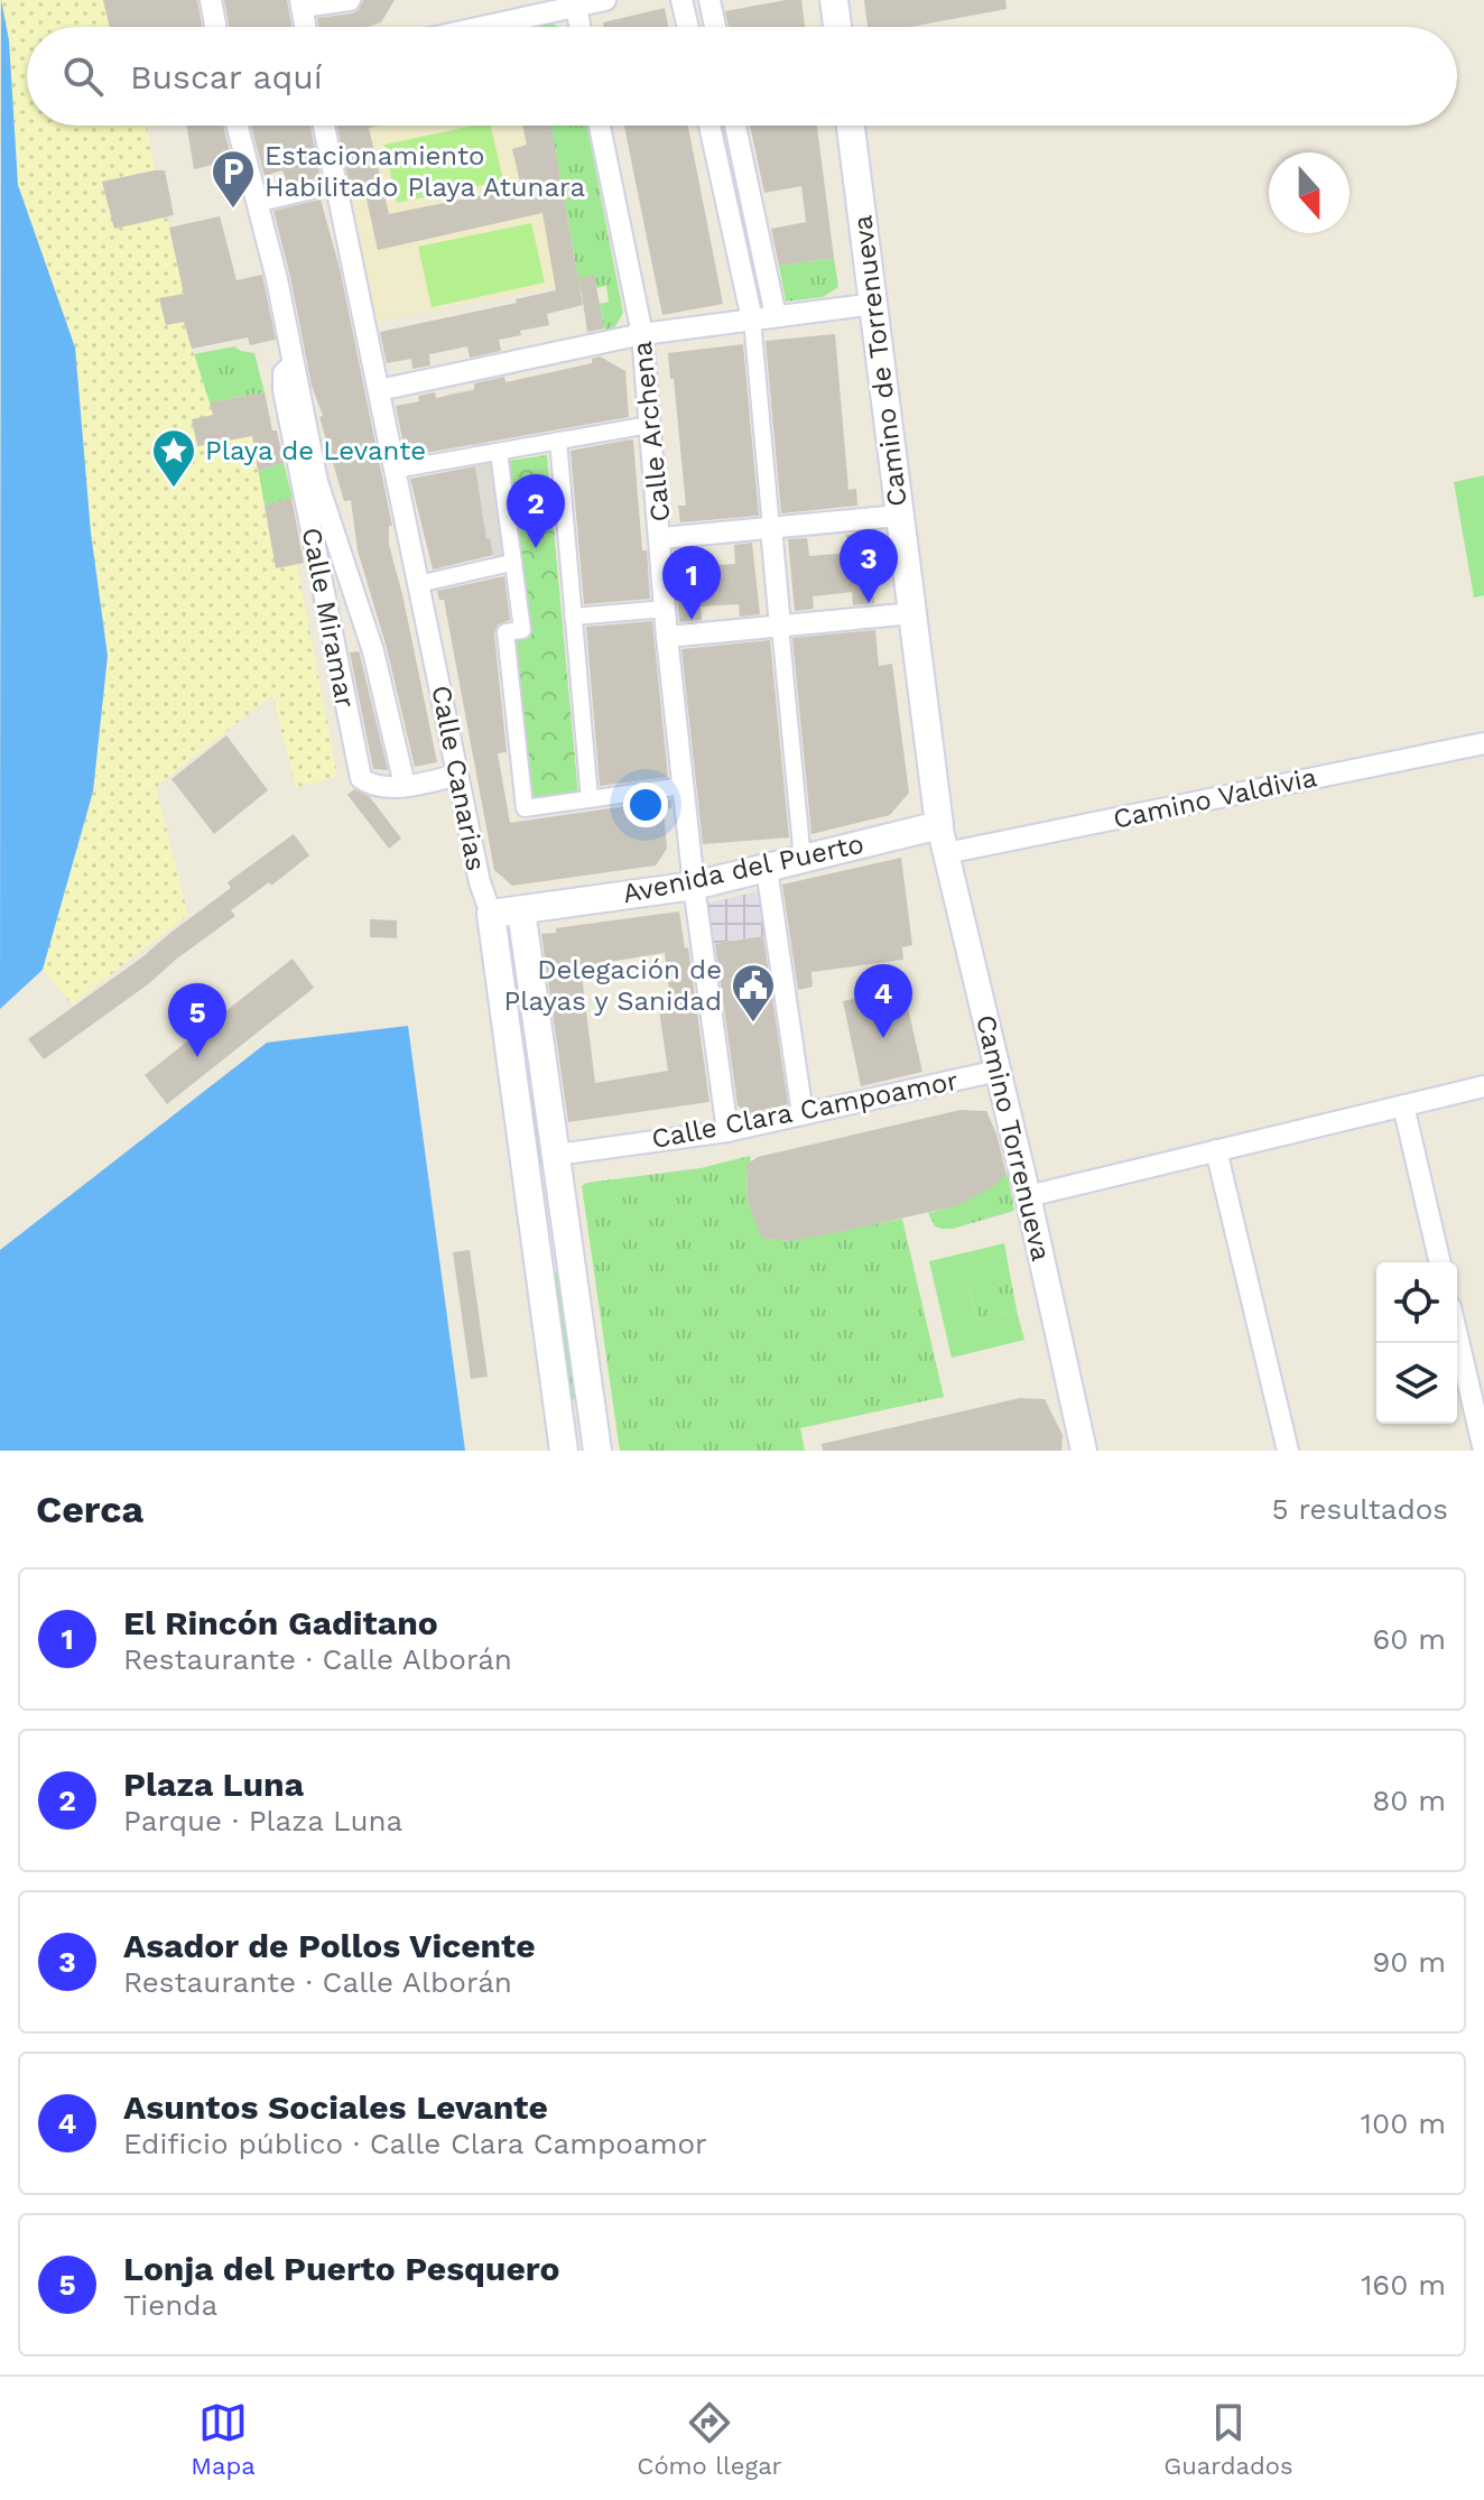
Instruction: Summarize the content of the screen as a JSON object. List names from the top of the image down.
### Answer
{
  "streets": {
    "main road": ["Camino de Torrenueva", "Calle Canarias", "Avenida del Puerto"],
    "street": [
      "Calle Archena",
      "Calle Miramar",
      "Camino Valdivia",
      "Calle Clara Campoamor",
      "Camino Torrenueva"
    ]
  },
  "crossings": [
    ["Camino de Torrenueva", "Avenida del Puerto"],
    ["Camino de Torrenueva", "Camino Torrenueva"],
    ["Calle Archena", "Avenida del Puerto"],
    ["Calle Archena", "Calle Clara Campoamor"],
    ["Calle Miramar", "Calle Canarias"],
    ["Calle Canarias", "Avenida del Puerto"],
    ["Camino Valdivia", "Camino Torrenueva"],
    ["Avenida del Puerto", "Camino Torrenueva"],
    ["Calle Clara Campoamor", "Camino Torrenueva"]
  ],
  "places": {
    "parking": ["Estacionamiento Habilitado Playa Atunara"],
    "place": ["Playa de Levante"],
    "public building": ["Delegación de Playas y Sanidad"]
  },
  "north": "bottom",
  "page": {
    "search": "Buscar aquí",
    "pins": [
      "2",
      "3",
      "1",
      "4",
      "5"
    ],
    "heading": ["Cerca", "5 resultados"],
    "list": [
      {
        "mark": "1",
        "name": "El Rincón Gaditano",
        "note": "Restaurante · Calle Alborán",
        "value": "60 m"
      },
      {
        "mark": "2",
        "name": "Plaza Luna",
        "note": "Parque · Plaza Luna",
        "value": "80 m"
      },
      {
        "mark": "3",
        "name": "Asador de Pollos Vicente",
        "note": "Restaurante · Calle Alborán",
        "value": "90 m"
      },
      {
        "mark": "4",
        "name": "Asuntos Sociales Levante",
        "note": "Edificio público · Calle Clara Campoamor",
        "value": "100 m"
      },
      {
        "mark": "5",
        "name": "Lonja del Puerto Pesquero",
        "note": "Tienda",
        "value": "160 m"
      }
    ],
    "nav": ["Mapa", "Cómo llegar", "Guardados"]
  }
}
